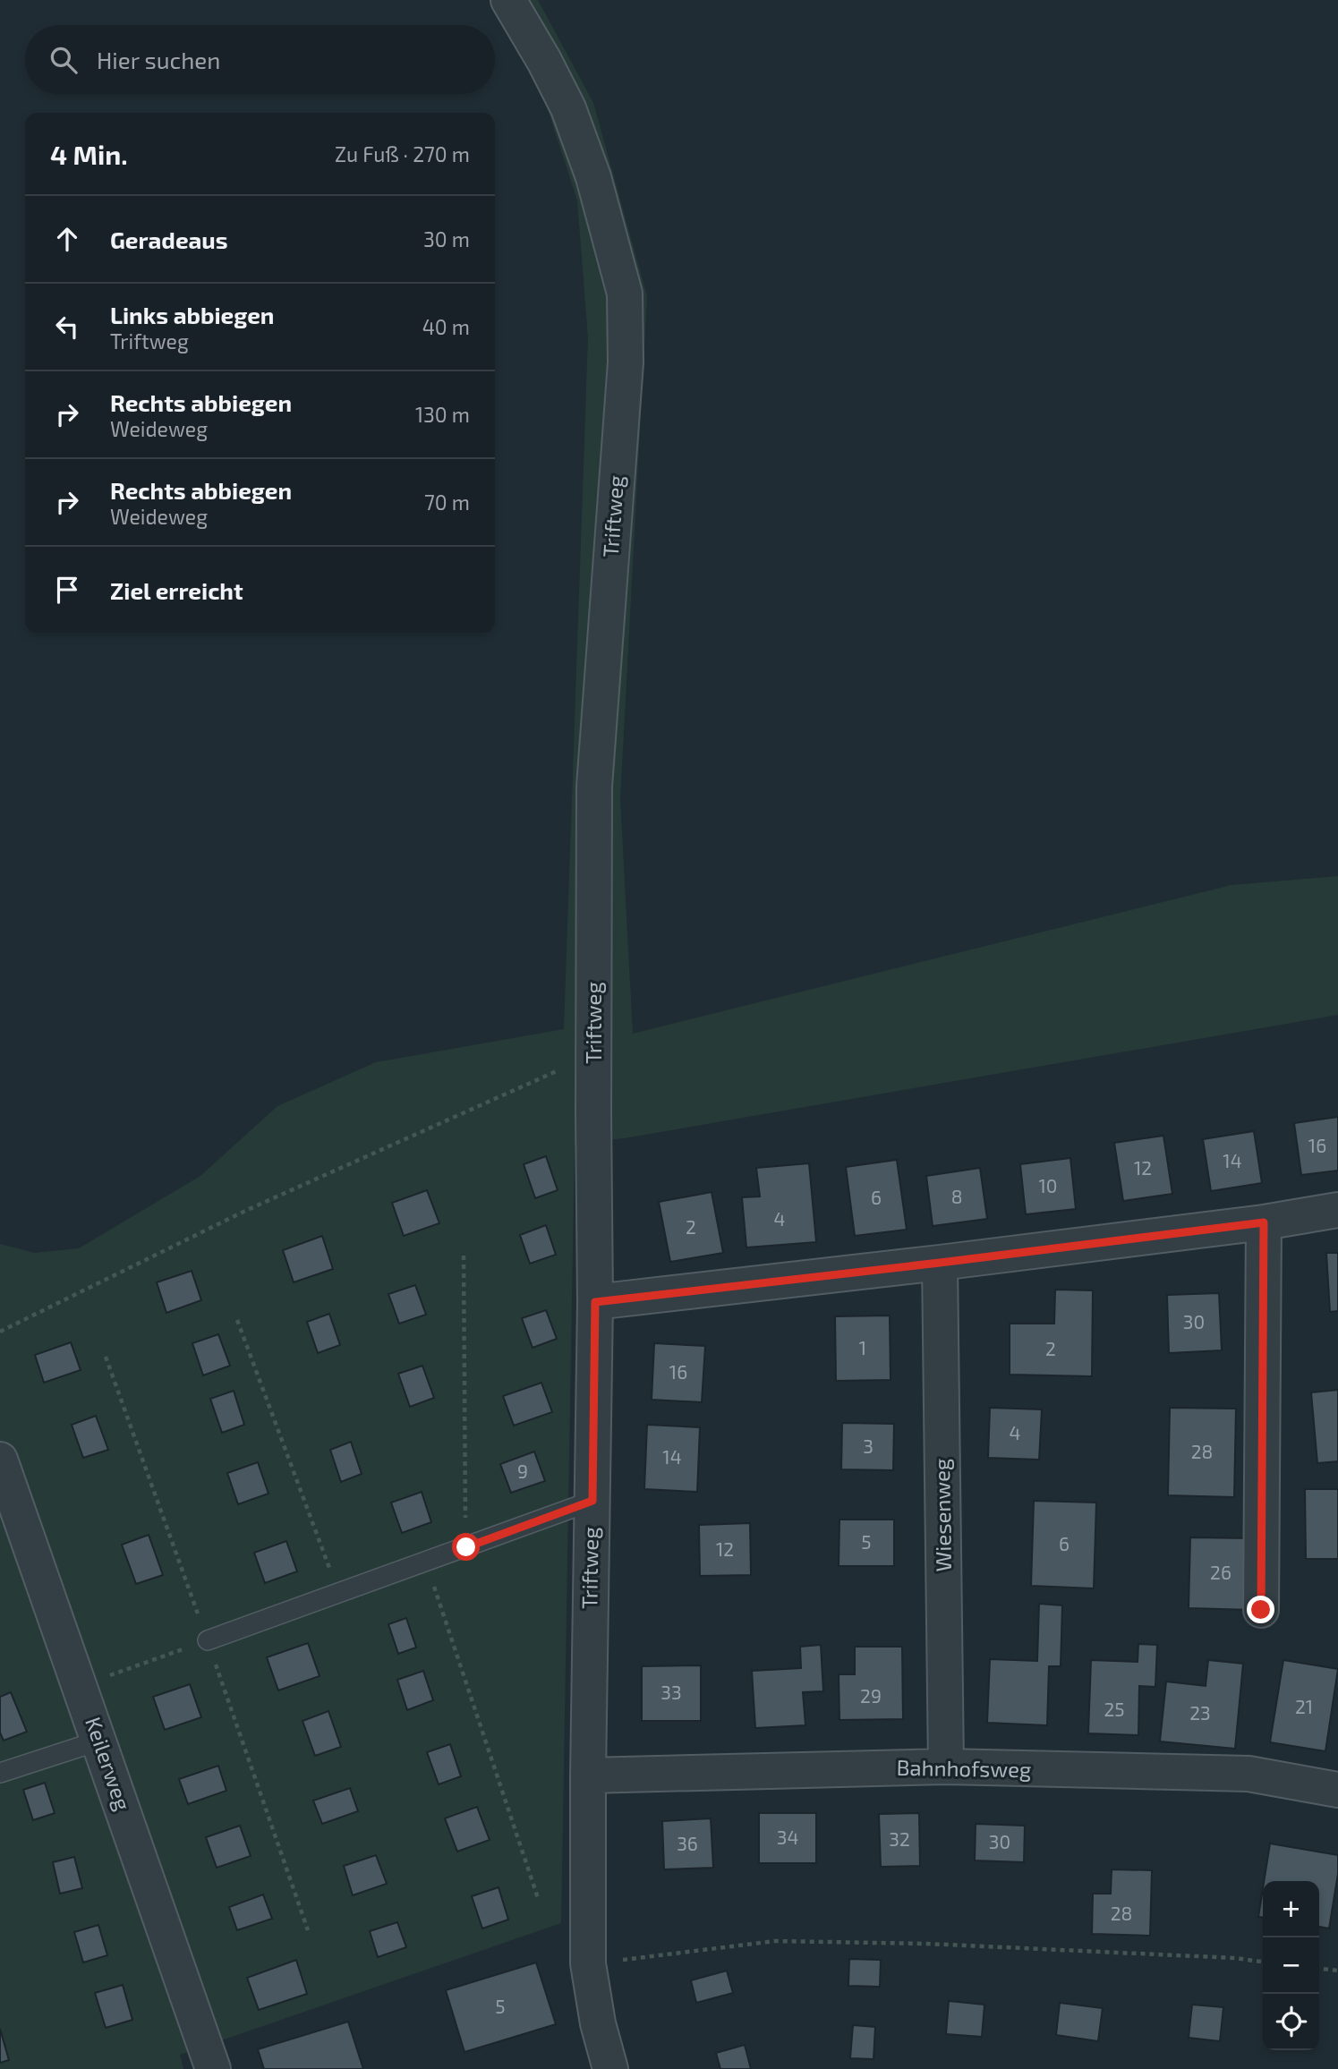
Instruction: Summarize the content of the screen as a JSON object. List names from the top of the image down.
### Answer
{
  "streets": {
    "street": [
      "Triftweg",
      "Wiesenweg",
      "Keilerweg",
      "Bahnhofsweg"
    ]
  },
  "crossings": [
    ["Triftweg", "Bahnhofsweg"],
    ["Wiesenweg", "Bahnhofsweg"]
  ],
  "house_numbers": [
    "16",
    "14",
    "12",
    "10",
    "8",
    "6",
    "4",
    "2",
    "30",
    "1",
    "2",
    "16",
    "4",
    "3",
    "28",
    "14",
    "9",
    "5",
    "6",
    "12",
    "26",
    "33",
    "29",
    "21",
    "25",
    "23",
    "34",
    "32",
    "30",
    "36",
    "28",
    "5"
  ],
  "page": {
    "search": "Hier suchen",
    "heading": ["4 Min.", "Zu Fuß · 270 m"],
    "list": [
      ["Geradeaus", "30 m"],
      ["Links abbiegen", "Triftweg", "40 m"],
      ["Rechts abbiegen", "Weideweg", "130 m"],
      ["Rechts abbiegen", "Weideweg", "70 m"],
      "Ziel erreicht"
    ],
    "map_buttons": ["+", "−"]
  }
}
